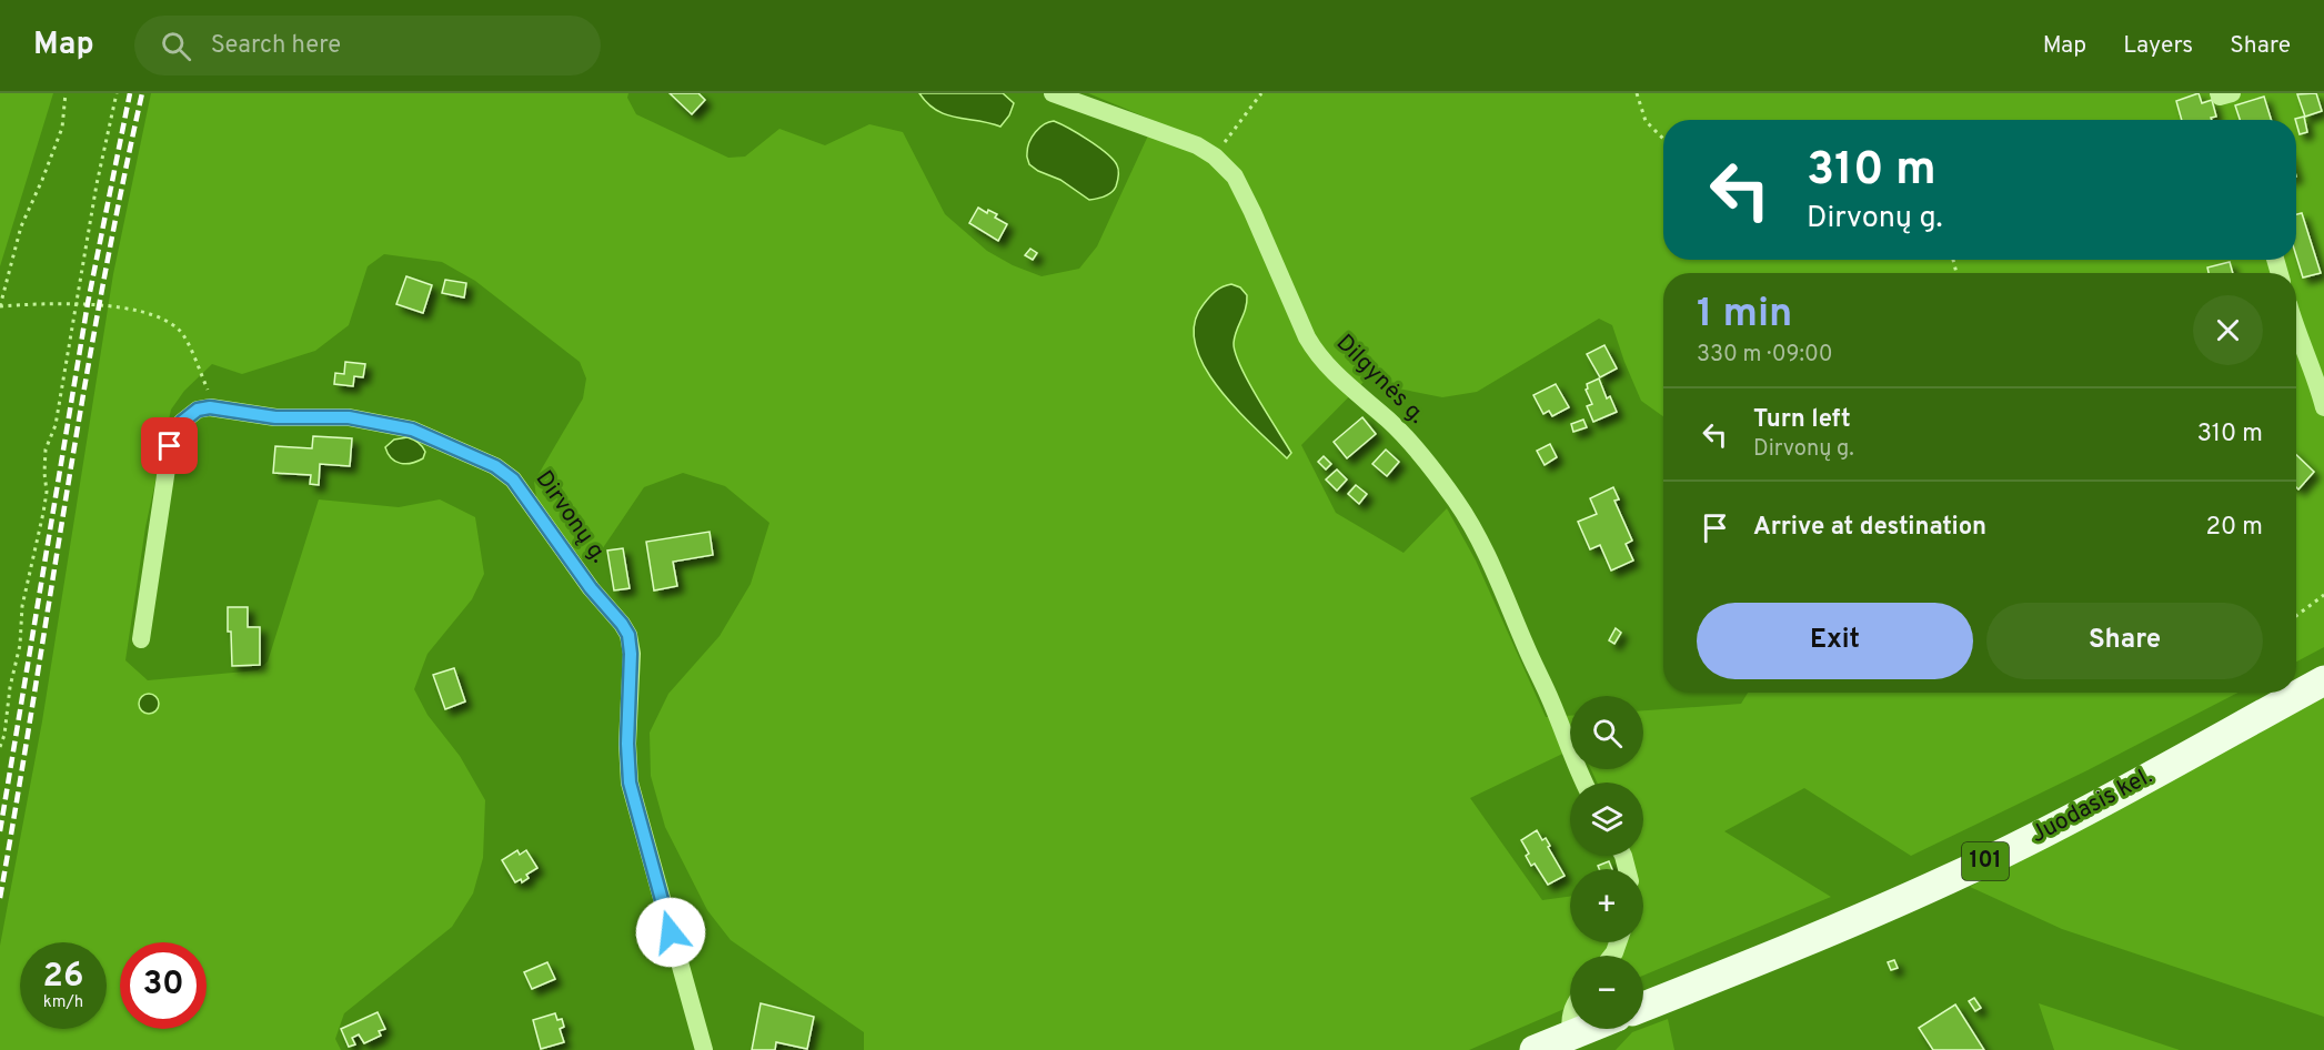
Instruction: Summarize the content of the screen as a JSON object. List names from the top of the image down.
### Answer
{
  "streets": {
    "main road": ["Juodasis kel.", "101"],
    "street": ["Dilgynės g.", "Dirvonų g."]
  },
  "page": {
    "header": "Map",
    "search": "Search here",
    "nav": ["Map", "Layers", "Share"],
    "turn": ["310 m", "Dirvonų g."],
    "heading": ["1 min", "330 m · 09:00"],
    "list": [
      {
        "name": "Turn left",
        "note": "Dirvonų g.",
        "value": "310 m"
      },
      {
        "name": "Arrive at destination",
        "value": "20 m"
      }
    ],
    "buttons": ["Exit", "Share"],
    "map_buttons": ["+", "−"],
    "speed": "26 km/h",
    "limit": "30"
  }
}
